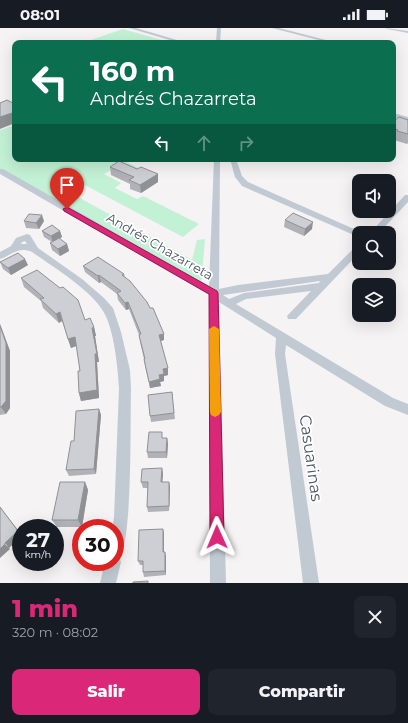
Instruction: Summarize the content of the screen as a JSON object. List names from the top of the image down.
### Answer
{
  "streets": {
    "street": ["Andrés Chazarreta", "Casuarinas"]
  },
  "crossings": [
    ["Andrés Chazarreta", "Casuarinas"]
  ],
  "page": {
    "status": "08:01",
    "turn": ["160 m", "Andrés Chazarreta"],
    "speed": "27 km/h",
    "limit": "30",
    "heading": ["1 min", "320 m · 08:02"],
    "buttons": ["Salir", "Compartir"]
  }
}
